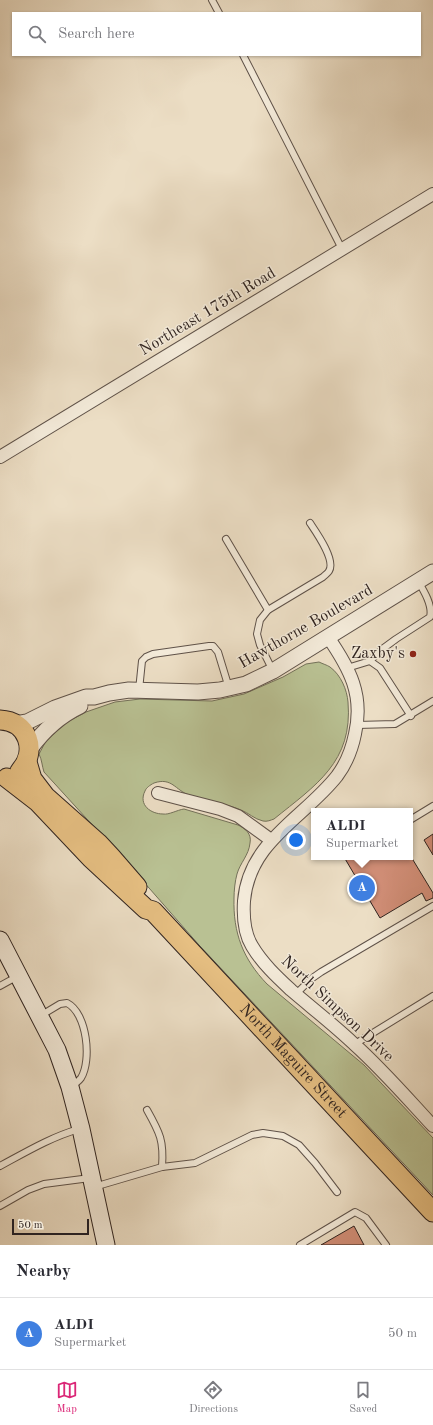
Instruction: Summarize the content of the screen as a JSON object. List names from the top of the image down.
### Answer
{
  "streets": {
    "main road": ["North Maguire Street"],
    "street": ["Northeast 175th Road", "Hawthorne Boulevard", "North Simpson Drive"]
  },
  "crossings": [
    ["Hawthorne Boulevard", "North Simpson Drive"],
    ["Hawthorne Boulevard", "North Maguire Street"]
  ],
  "places": ["Zaxby's"],
  "scale_bar": "50 m",
  "page": {
    "search": "Search here",
    "popup": ["ALDI", "Supermarket"],
    "pins": "A",
    "scale": "50 m",
    "heading": "Nearby",
    "list": [
      {
        "mark": "A",
        "name": "ALDI",
        "note": "Supermarket",
        "value": "50 m"
      }
    ],
    "nav": ["Map", "Directions", "Saved"]
  }
}
